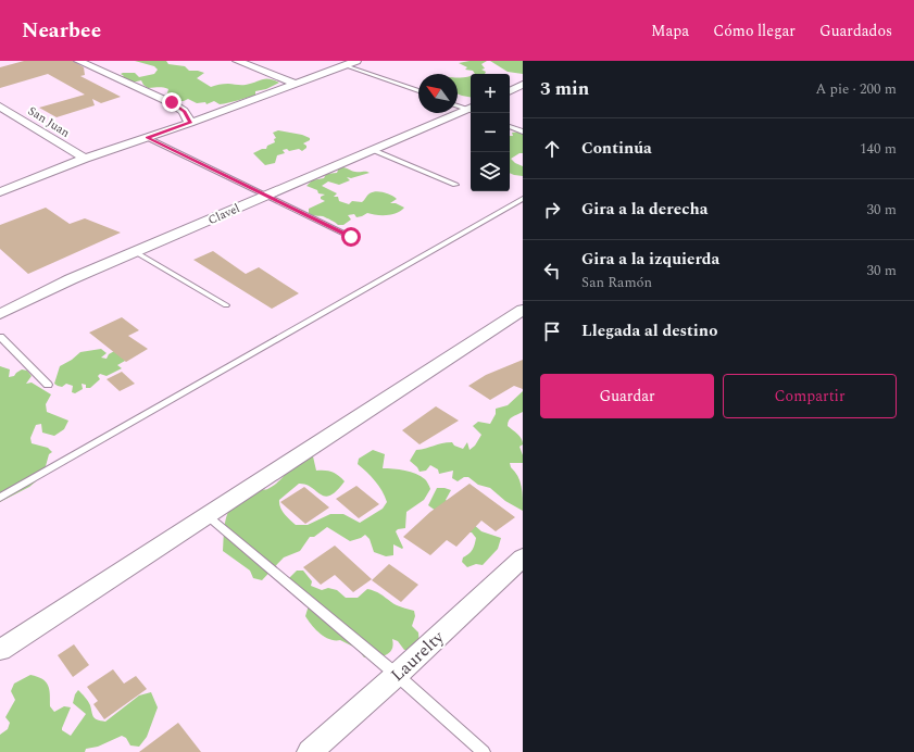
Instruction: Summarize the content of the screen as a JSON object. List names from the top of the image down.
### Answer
{
  "streets": {
    "street": ["San Juan", "Clavel", "Laurelty"]
  },
  "north": "top left",
  "page": {
    "header": "Nearbee",
    "nav": ["Mapa", "Cómo llegar", "Guardados"],
    "heading": ["3 min", "A pie · 200 m"],
    "map_buttons": ["+", "−"],
    "list": [
      ["Continúa", "140 m"],
      ["Gira a la derecha", "30 m"],
      ["Gira a la izquierda", "San Ramón", "30 m"],
      "Llegada al destino"
    ],
    "buttons": ["Guardar", "Compartir"]
  }
}
